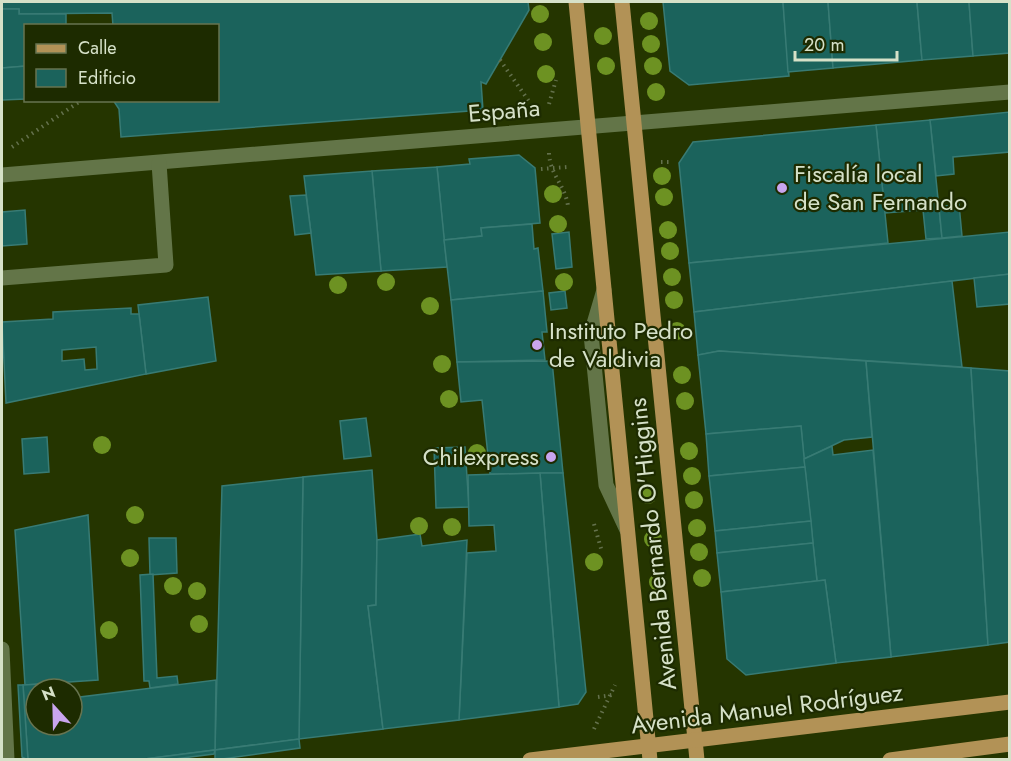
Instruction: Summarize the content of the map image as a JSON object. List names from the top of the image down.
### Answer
{
  "streets": {
    "main road": ["Avenida Bernardo O'Higgins", "Avenida Manuel Rodríguez"],
    "street": ["España"]
  },
  "crossings": [
    ["España", "Avenida Bernardo O'Higgins"],
    ["Avenida Bernardo O'Higgins", "Avenida Manuel Rodríguez"]
  ],
  "places": ["Fiscalía local de San Fernando", "Instituto Pedro de Valdivia", "Chilexpress"],
  "legend": ["Calle", "Edificio"],
  "scale_bar": "20 m",
  "north": "top"
}
